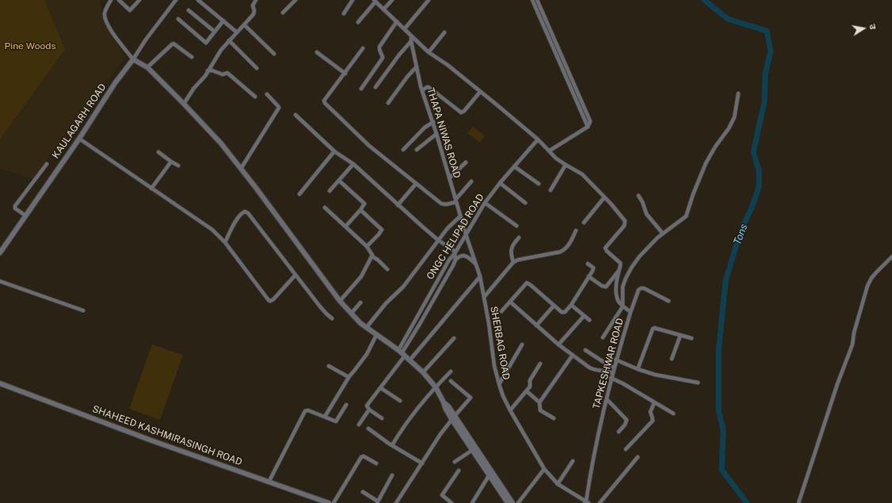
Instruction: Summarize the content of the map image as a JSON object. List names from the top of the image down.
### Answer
{
  "streets": {
    "street": [
      "KAULAGARH ROAD",
      "THAPA NIWAS ROAD",
      "ONGC HELIPAD ROAD",
      "SHERBAG ROAD",
      "TAPKESHWAR ROAD",
      "SHAHEED KASHMIRASINGH ROAD"
    ]
  },
  "crossings": [
    ["THAPA NIWAS ROAD", "ONGC HELIPAD ROAD"],
    ["THAPA NIWAS ROAD", "SHERBAG ROAD"],
    ["ONGC HELIPAD ROAD", "SHERBAG ROAD"],
    ["SHERBAG ROAD", "TAPKESHWAR ROAD"]
  ],
  "water": ["Tons"],
  "parks": ["Pine Woods"],
  "north": "right"
}
